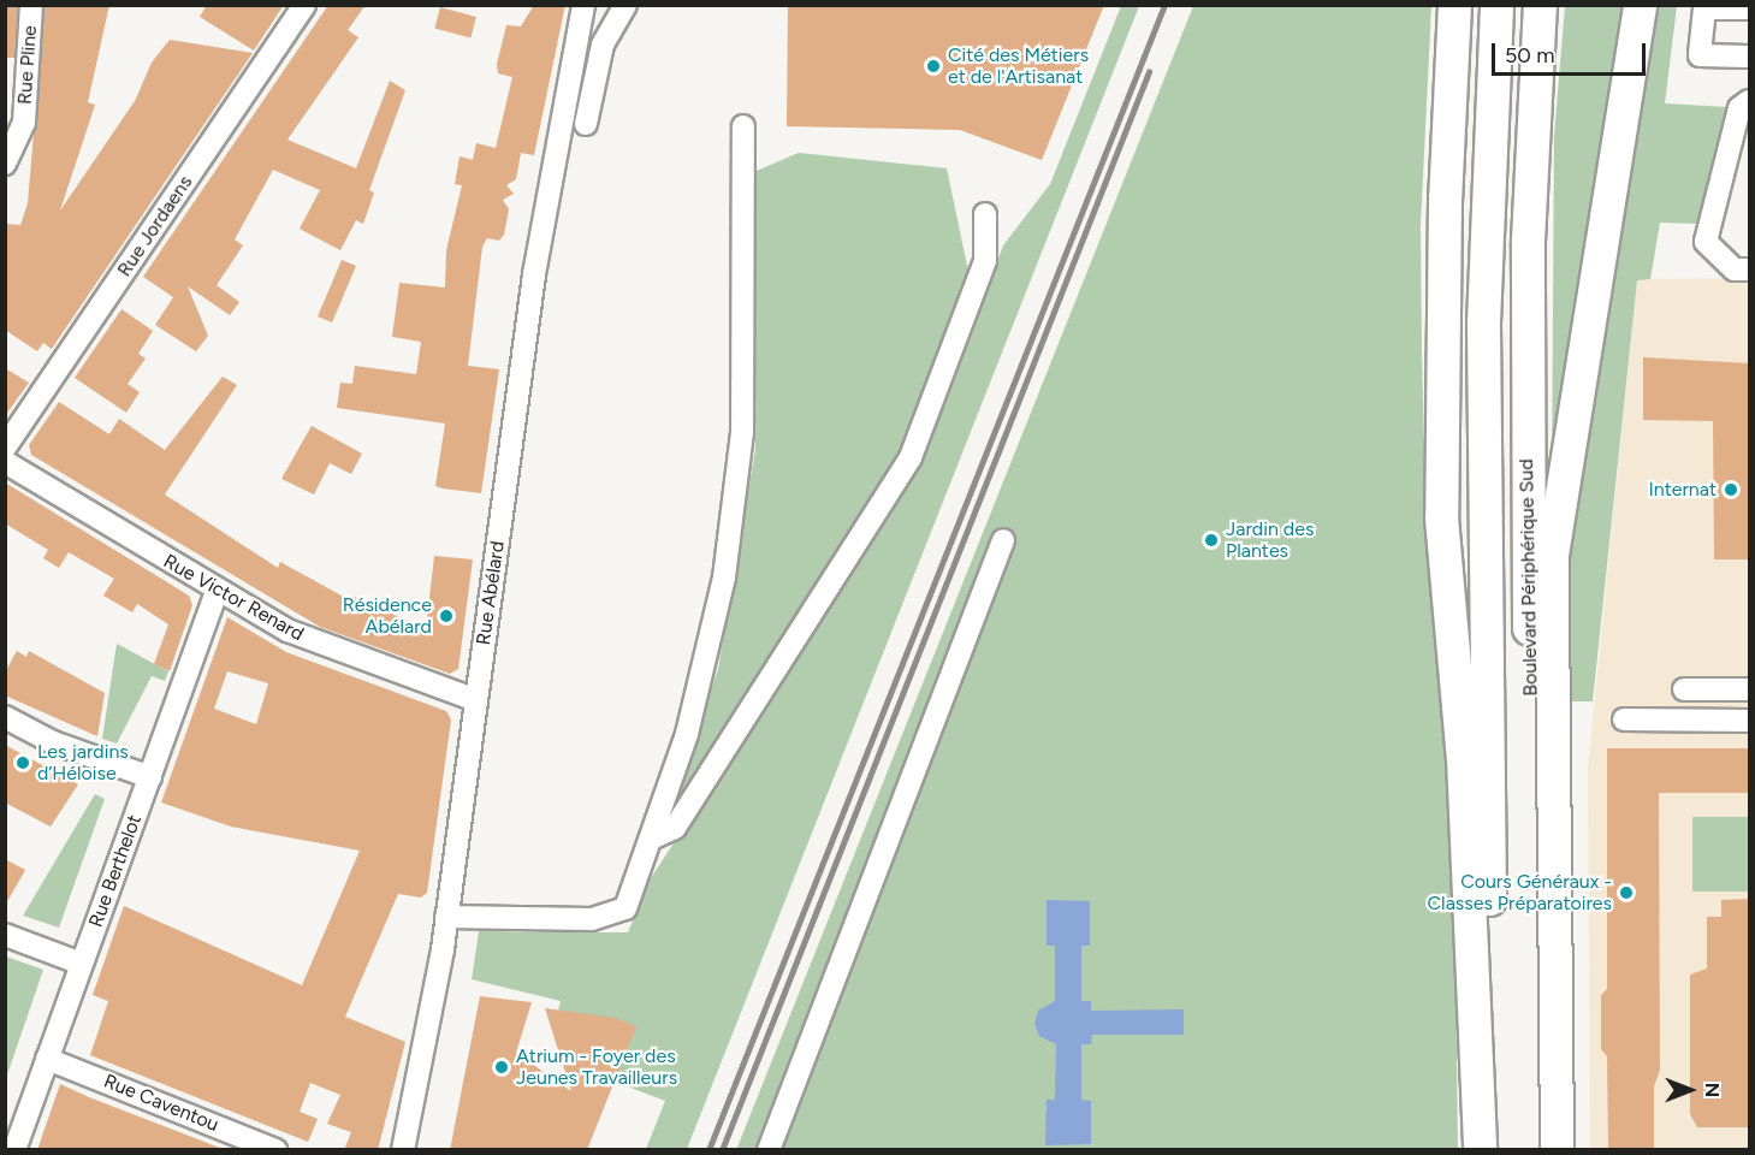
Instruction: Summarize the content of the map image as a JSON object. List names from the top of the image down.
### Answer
{
  "streets": {
    "highway": ["Boulevard Périphérique Sud"],
    "street": [
      "Rue Pline",
      "Rue Jordaens",
      "Rue Abélard",
      "Rue Victor Renard",
      "Rue Berthelot",
      "Rue Caventou"
    ]
  },
  "crossings": [
    ["Rue Abélard", "Rue Victor Renard"],
    ["Rue Victor Renard", "Rue Berthelot"],
    ["Rue Berthelot", "Rue Caventou"]
  ],
  "places": [
    "Cité des Métiers et de l'Artisanat",
    "Internat",
    "Jardin des Plantes",
    "Résidence Abélard",
    "Les jardins d’Héloise",
    "Cours Généraux - Classes Préparatoires",
    "Atrium - Foyer des Jeunes Travailleurs"
  ],
  "scale_bar": "50 m",
  "north": "right"
}
